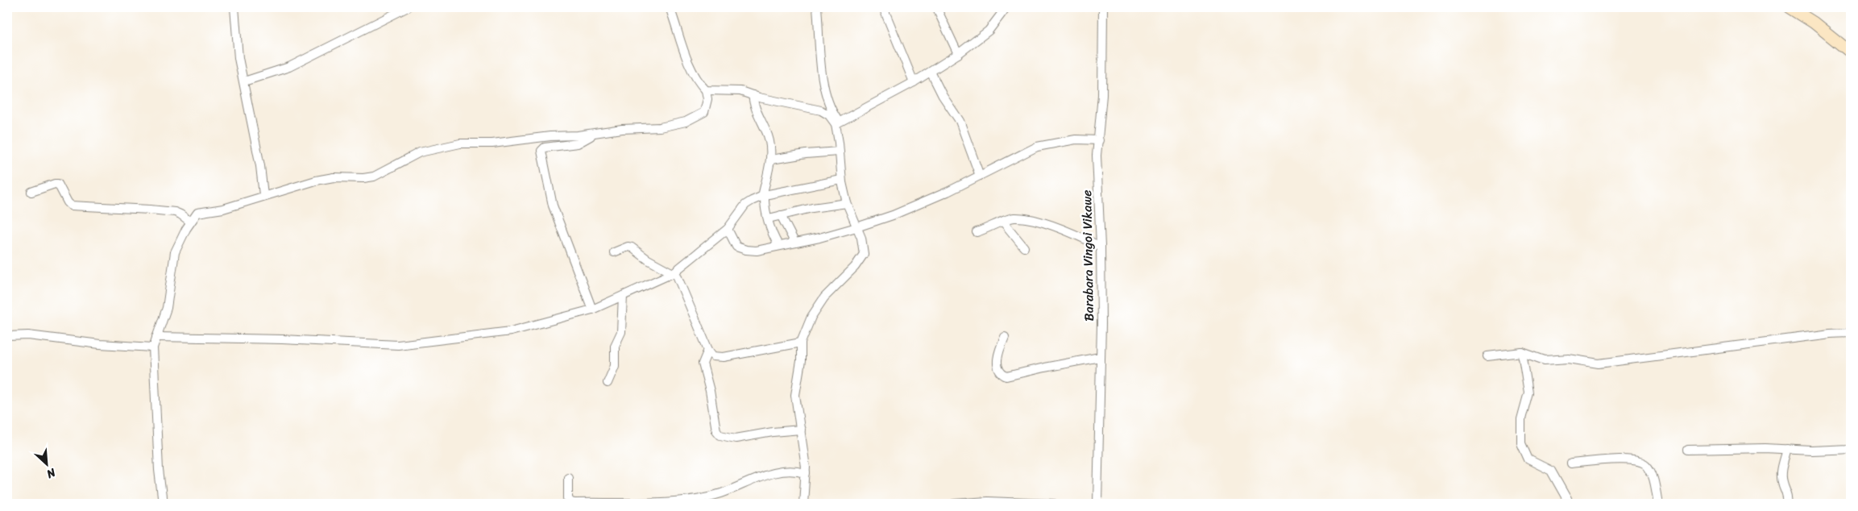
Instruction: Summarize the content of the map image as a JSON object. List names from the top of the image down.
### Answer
{
  "streets": {
    "street": ["Barabara Vingoi Vikawe"]
  },
  "north": "bottom right"
}
